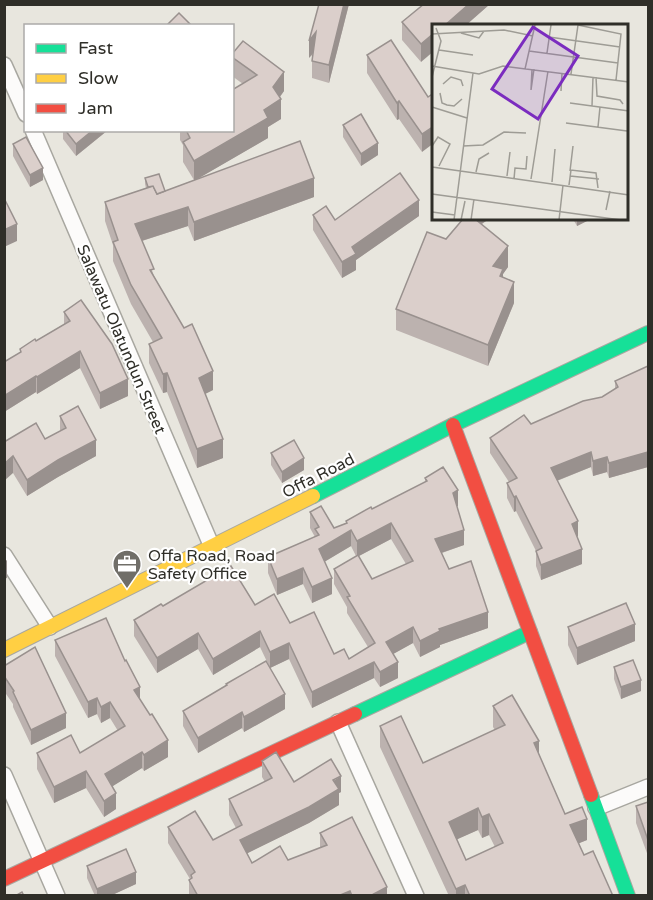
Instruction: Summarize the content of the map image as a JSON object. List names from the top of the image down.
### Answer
{
  "streets": {
    "street": ["Salawatu Olatundun Street", "Offa Road"]
  },
  "crossings": [
    ["Salawatu Olatundun Street", "Offa Road"]
  ],
  "places": {
    "office": ["Offa Road, Road Safety Office"]
  },
  "legend": ["Fast", "Slow", "Jam"]
}
